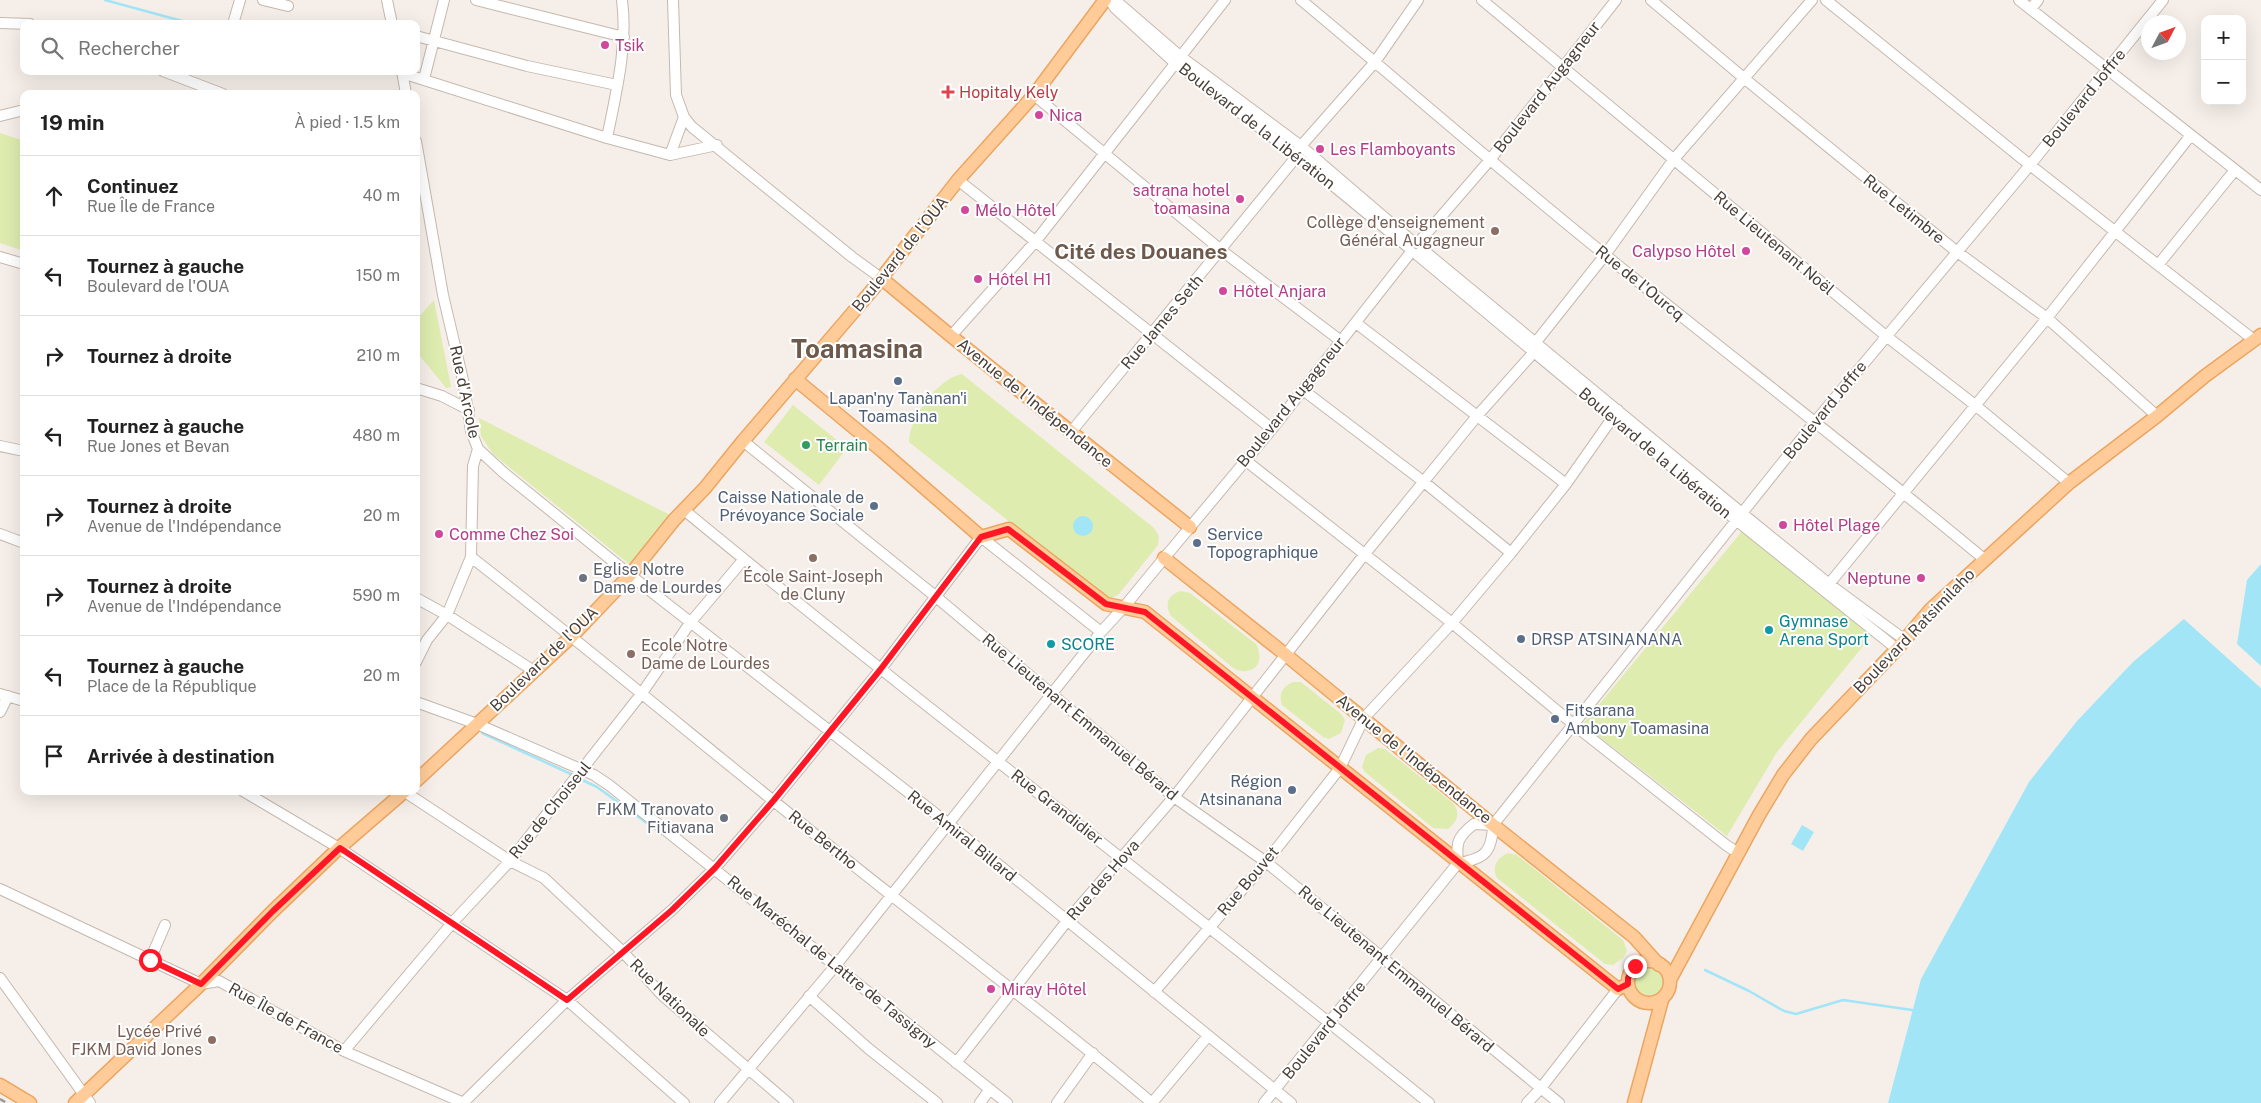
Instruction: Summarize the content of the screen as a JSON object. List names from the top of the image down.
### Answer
{
  "streets": {
    "main road": ["Boulevard de l'OUA", "Avenue de l'Indépendance", "Boulevard Ratsimilaho"],
    "street": [
      "Boulevard Augagneur",
      "Boulevard Joffre",
      "Boulevard de la Libération",
      "Rue Letimbre",
      "Rue Lieutenant Noël",
      "Rue de l'Ourcq",
      "Rue James Seth",
      "Rue d'Arcole",
      "Rue Lieutenant Emmanuel Bérard",
      "Rue Grandidier",
      "Rue de Choiseul",
      "Rue Amiral Billard",
      "Rue Bertho",
      "Rue des Hova",
      "Rue Bouvet",
      "Rue Maréchal de Lattre de Tassigny",
      "Rue Nationale",
      "Rue Île de France"
    ]
  },
  "crossings": [
    ["Boulevard Augagneur", "Boulevard de la Libération"],
    ["Boulevard Augagneur", "Rue Lieutenant Noël"],
    ["Boulevard Augagneur", "Rue de l'Ourcq"],
    ["Boulevard Augagneur", "Avenue de l'Indépendance"],
    ["Boulevard Augagneur", "Rue Lieutenant Emmanuel Bérard"],
    ["Boulevard Augagneur", "Rue Grandidier"],
    ["Boulevard Augagneur", "Rue Amiral Billard"],
    ["Boulevard Augagneur", "Rue Bertho"],
    ["Boulevard Augagneur", "Rue Maréchal de Lattre de Tassigny"],
    ["Boulevard Augagneur", "Rue Nationale"],
    ["Boulevard Joffre", "Boulevard de la Libération"],
    ["Boulevard Joffre", "Rue Letimbre"],
    ["Boulevard Joffre", "Rue Lieutenant Noël"],
    ["Boulevard Joffre", "Rue de l'Ourcq"],
    ["Boulevard Joffre", "Avenue de l'Indépendance"],
    ["Boulevard Joffre", "Rue Lieutenant Emmanuel Bérard"],
    ["Boulevard Joffre", "Rue Grandidier"],
    ["Boulevard Joffre", "Rue Amiral Billard"],
    ["Boulevard de la Libération", "Rue James Seth"],
    ["Boulevard de la Libération", "Boulevard Ratsimilaho"],
    ["Boulevard de la Libération", "Rue des Hova"],
    ["Boulevard de la Libération", "Rue Bouvet"],
    ["Rue Letimbre", "Boulevard Ratsimilaho"],
    ["Rue Letimbre", "Rue des Hova"],
    ["Rue Lieutenant Noël", "Boulevard Ratsimilaho"],
    ["Rue Lieutenant Noël", "Rue des Hova"],
    ["Boulevard de l'OUA", "Rue d'Arcole"],
    ["Boulevard de l'OUA", "Avenue de l'Indépendance"],
    ["Boulevard de l'OUA", "Rue Lieutenant Emmanuel Bérard"],
    ["Boulevard de l'OUA", "Rue Grandidier"],
    ["Boulevard de l'OUA", "Rue Amiral Billard"],
    ["Boulevard de l'OUA", "Rue Bertho"],
    ["Boulevard de l'OUA", "Rue Maréchal de Lattre de Tassigny"],
    ["Rue de l'Ourcq", "Rue James Seth"],
    ["Rue de l'Ourcq", "Boulevard Ratsimilaho"],
    ["Rue de l'Ourcq", "Rue des Hova"],
    ["Rue James Seth", "Avenue de l'Indépendance"],
    ["Rue d'Arcole", "Rue Amiral Billard"],
    ["Avenue de l'Indépendance", "Boulevard Ratsimilaho"],
    ["Avenue de l'Indépendance", "Rue des Hova"],
    ["Avenue de l'Indépendance", "Rue Bouvet"],
    ["Rue Lieutenant Emmanuel Bérard", "Rue des Hova"],
    ["Rue Lieutenant Emmanuel Bérard", "Rue Bouvet"],
    ["Rue Grandidier", "Rue de Choiseul"],
    ["Rue Grandidier", "Rue des Hova"],
    ["Rue Grandidier", "Rue Bouvet"],
    ["Rue de Choiseul", "Rue Amiral Billard"],
    ["Rue de Choiseul", "Rue Bertho"],
    ["Rue de Choiseul", "Rue Maréchal de Lattre de Tassigny"],
    ["Rue de Choiseul", "Rue Nationale"],
    ["Rue de Choiseul", "Rue Île de France"],
    ["Rue Amiral Billard", "Rue des Hova"],
    ["Rue Amiral Billard", "Rue Bouvet"],
    ["Rue Bertho", "Rue des Hova"],
    ["Rue des Hova", "Rue Maréchal de Lattre de Tassigny"]
  ],
  "districts": ["Cité des Douanes", "Toamasina"],
  "places": {
    "other": [
      "Tsik",
      "Nica",
      "Les Flamboyants",
      "satrana hotel toamasina",
      "Mélo Hôtel",
      "Collège d'enseignement Général Augagneur",
      "Calypso Hôtel",
      "Hôtel H1",
      "Hôtel Anjara",
      "Lapan'ny Tanànan'i Toamasina",
      "Terrain",
      "Caisse Nationale de Prévoyance Sociale",
      "Hôtel Plage",
      "Comme Chez Soi",
      "Service Topographique",
      "École Saint-Joseph de Cluny",
      "Eglise Notre Dame de Lourdes",
      "Neptune",
      "Gymnase Arena Sport",
      "DRSP ATSINANANA",
      "SCORE",
      "Ecole Notre Dame de Lourdes",
      "Fitsarana Ambony Toamasina",
      "Région Atsinanana",
      "FJKM Tranovato Fitiavana",
      "Miray Hôtel",
      "Lycée Privé FJKM David Jones"
    ],
    "health": ["Hopitaly Kely"]
  },
  "north": "top right",
  "page": {
    "map_buttons": ["+", "−"],
    "search": "Rechercher",
    "heading": ["19 min", "À pied · 1.5 km"],
    "list": [
      ["Continuez", "Rue Île de France", "40 m"],
      ["Tournez à gauche", "Boulevard de l'OUA", "150 m"],
      ["Tournez à droite", "210 m"],
      ["Tournez à gauche", "Rue Jones et Bevan", "480 m"],
      ["Tournez à droite", "Avenue de l'Indépendance", "20 m"],
      ["Tournez à droite", "Avenue de l'Indépendance", "590 m"],
      ["Tournez à gauche", "Place de la République", "20 m"],
      "Arrivée à destination"
    ]
  }
}
